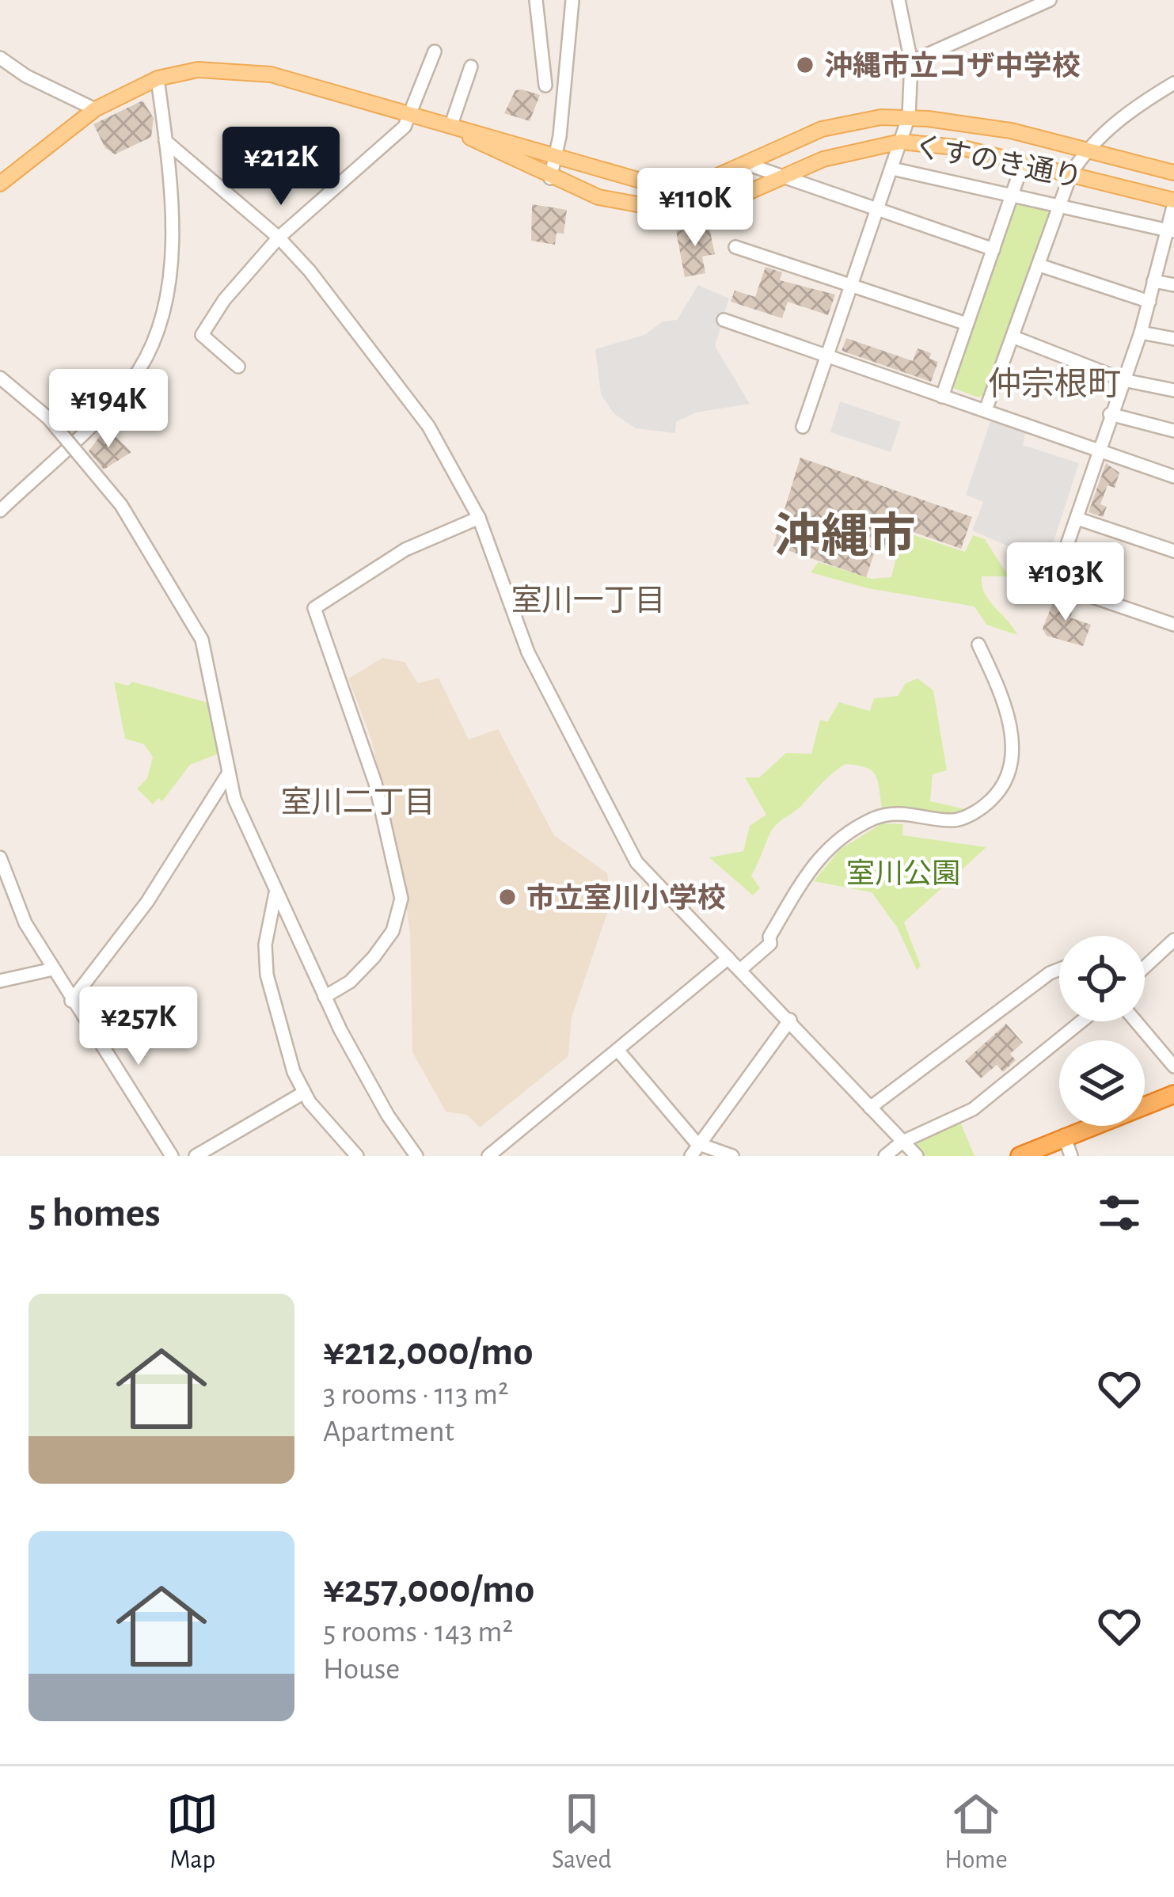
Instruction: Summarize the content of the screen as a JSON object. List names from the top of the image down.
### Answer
{
  "streets": {
    "main road": ["くすのき通り"]
  },
  "districts": [
    "仲宗根町",
    "沖縄市",
    "室川一丁目",
    "室川二丁目"
  ],
  "parks": ["室川公園"],
  "places": ["沖縄市立コザ中学校", "市立室川小学校"],
  "page": {
    "price": [
      "¥212K",
      "¥110K",
      "¥194K",
      "¥103K",
      "¥257K"
    ],
    "heading": "5 homes",
    "list": [
      {
        "name": "¥212,000/mo",
        "note": "3 rooms · 113 m² · Apartment"
      },
      {
        "name": "¥257,000/mo",
        "note": "5 rooms · 143 m² · House"
      }
    ],
    "tabs": ["Map", "Saved", "Home"]
  }
}
